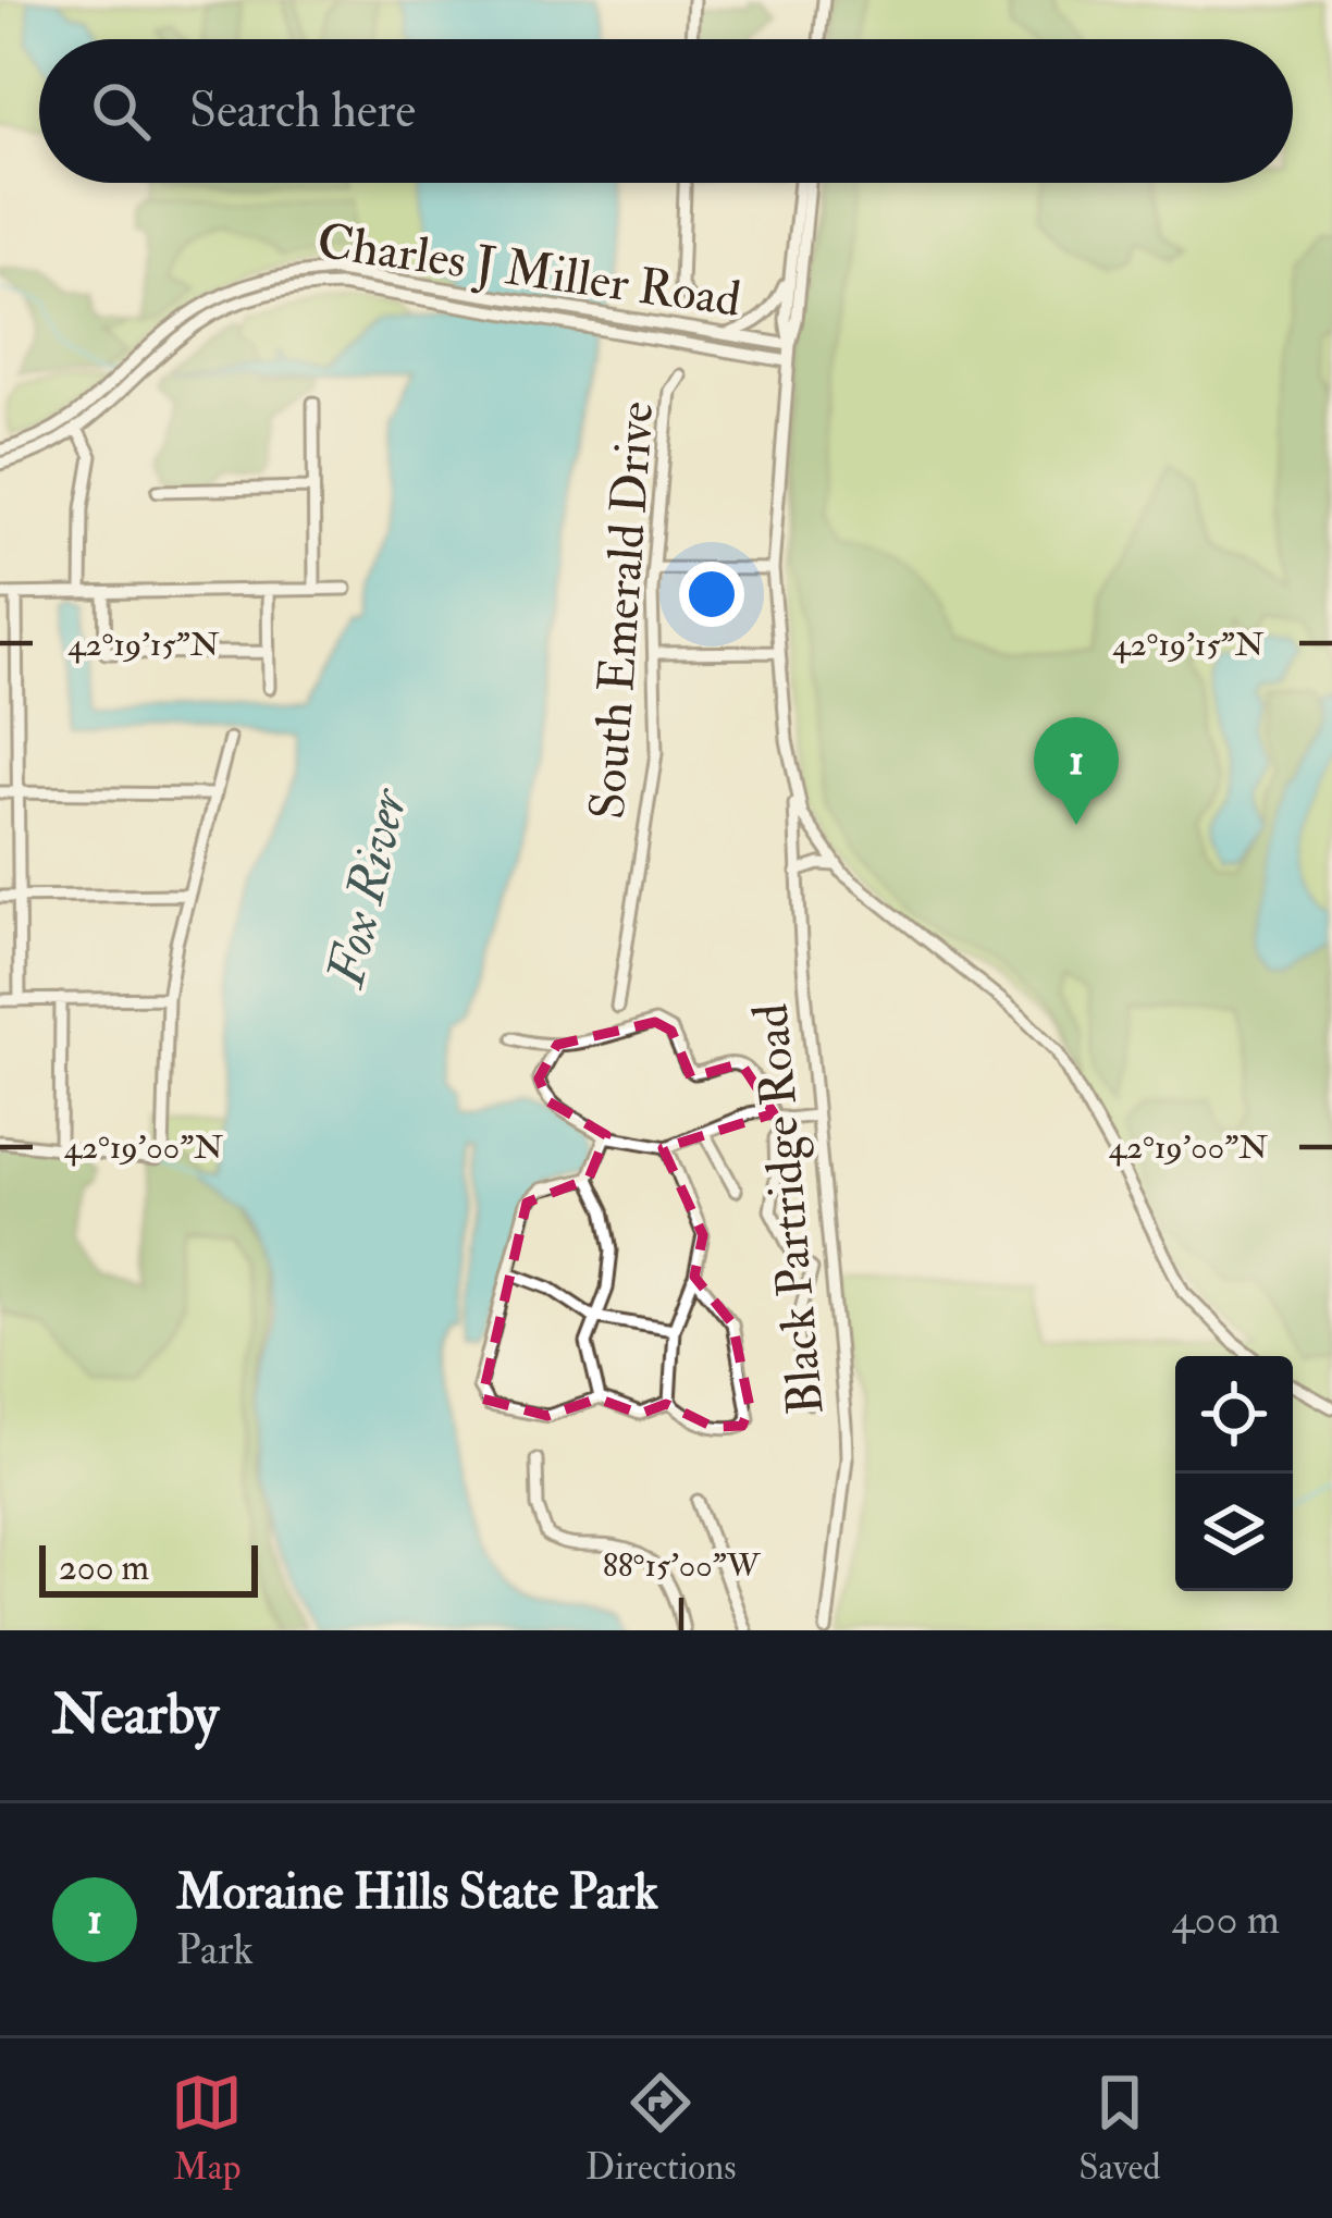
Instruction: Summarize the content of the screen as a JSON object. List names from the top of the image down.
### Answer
{
  "streets": {
    "street": ["Charles J Miller Road", "South Emerald Drive", "Black Partridge Road"]
  },
  "water": ["Fox River"],
  "scale_bar": "200 m",
  "page": {
    "search": "Search here",
    "pins": "1",
    "scale": "200 m",
    "heading": "Nearby",
    "list": [
      {
        "mark": "1",
        "name": "Moraine Hills State Park",
        "note": "Park",
        "value": "400 m"
      }
    ],
    "nav": ["Map", "Directions", "Saved"]
  },
  "coordinates": ["42°19'15\"N", "42°19'00\"N", "88°15'00\"W"]
}
